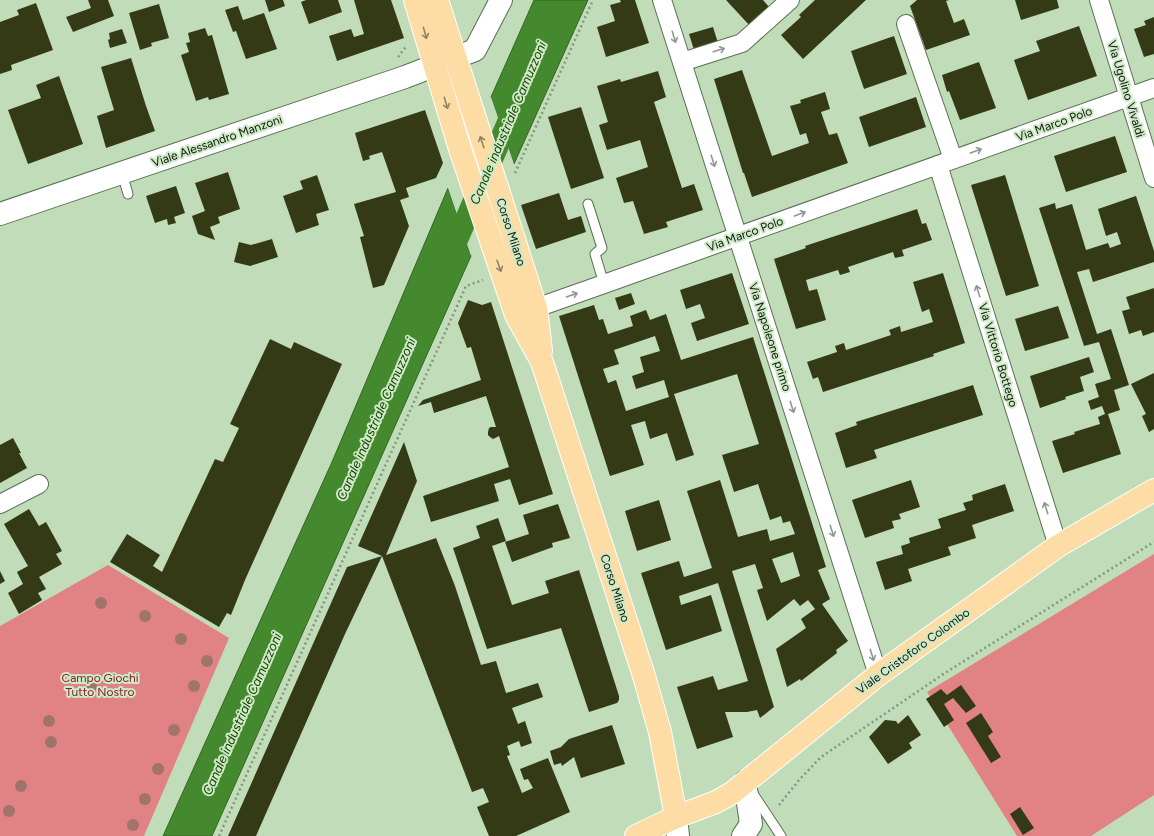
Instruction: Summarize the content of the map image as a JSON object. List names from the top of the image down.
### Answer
{
  "streets": {
    "main road": ["Corso Milano", "Viale Cristoforo Colombo"],
    "street": [
      "Via Ugolino Vivaldi",
      "Via Marco Polo",
      "Viale Alessandro Manzoni",
      "Via Napoleone primo",
      "Via Vittorio Bottego"
    ]
  },
  "crossings": [
    ["Via Ugolino Vivaldi", "Via Marco Polo"],
    ["Via Marco Polo", "Corso Milano"],
    ["Via Marco Polo", "Via Napoleone primo"],
    ["Via Marco Polo", "Via Vittorio Bottego"],
    ["Viale Alessandro Manzoni", "Corso Milano"],
    ["Corso Milano", "Viale Cristoforo Colombo"],
    ["Via Napoleone primo", "Viale Cristoforo Colombo"],
    ["Via Vittorio Bottego", "Viale Cristoforo Colombo"]
  ],
  "one_way": ["Via Marco Polo", "Via Napoleone primo", "Via Vittorio Bottego"],
  "water": ["Canale industriale Camuzzoni"],
  "parks": ["Campo Giochi Tutto Nostro"]
}
